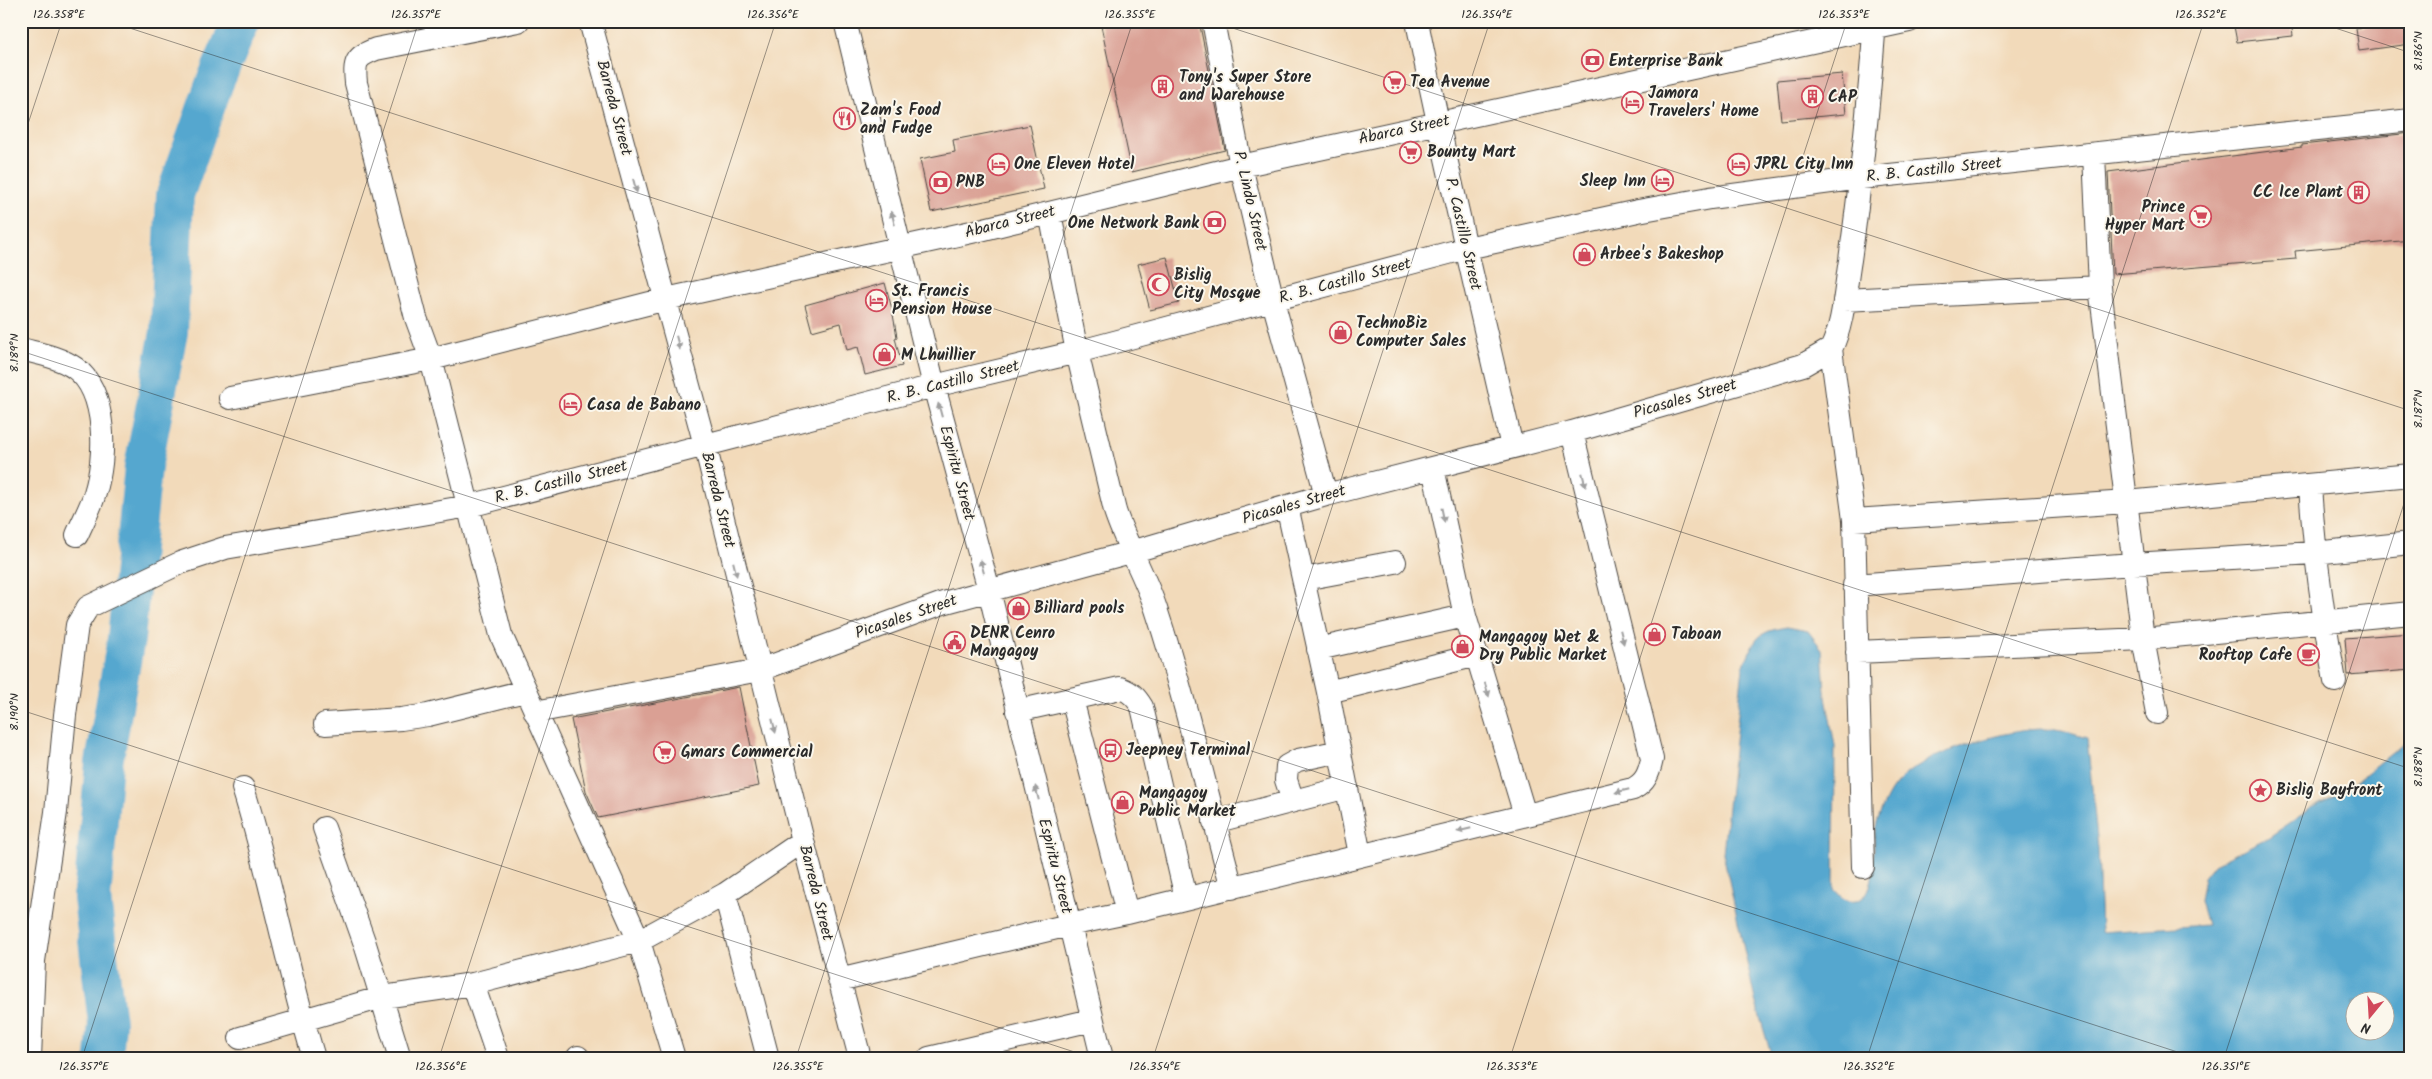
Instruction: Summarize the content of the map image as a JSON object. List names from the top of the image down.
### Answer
{
  "streets": {
    "street": [
      "Barreda Street",
      "Abarca Street",
      "R. B. Castillo Street",
      "P. Lindo Street",
      "P. Castillo Street",
      "Picasales Street",
      "Espiritu Street"
    ]
  },
  "crossings": [
    ["Barreda Street", "Abarca Street"],
    ["Barreda Street", "R. B. Castillo Street"],
    ["Barreda Street", "Picasales Street"],
    ["Abarca Street", "P. Lindo Street"],
    ["Abarca Street", "P. Castillo Street"],
    ["Abarca Street", "Espiritu Street"],
    ["R. B. Castillo Street", "P. Lindo Street"],
    ["R. B. Castillo Street", "P. Castillo Street"],
    ["R. B. Castillo Street", "Espiritu Street"],
    ["P. Lindo Street", "Picasales Street"],
    ["P. Castillo Street", "Picasales Street"],
    ["Picasales Street", "Espiritu Street"]
  ],
  "one_way": ["Barreda Street"],
  "places": {
    "bank": ["Enterprise Bank", "PNB", "One Network Bank"],
    "supermarket": [
      "Tea Avenue",
      "Bounty Mart",
      "Prince Hyper Mart",
      "Gmars Commercial"
    ],
    "building": ["Tony's Super Store and Warehouse", "CAP", "CC Ice Plant"],
    "hotel": [
      "Jamora Travelers' Home",
      "One Eleven Hotel",
      "JPRL City Inn",
      "Sleep Inn",
      "St. Francis Pension House",
      "Casa de Babano"
    ],
    "restaurant": ["Zam's Food and Fudge"],
    "shop": [
      "Arbee's Bakeshop",
      "TechnoBiz Computer Sales",
      "M Lhuillier",
      "Billiard pools",
      "Taboan",
      "Mangagoy Wet & Dry Public Market",
      "Mangagoy Public Market"
    ],
    "mosque": ["Bislig City Mosque"],
    "public building": ["DENR Cenro Mangagoy"],
    "cafe": ["Rooftop Cafe"],
    "bus stop": ["Jeepney Terminal"],
    "place": ["Bislig Bayfront"]
  },
  "north": "bottom",
  "coordinates": [
    "126.358°E",
    "126.357°E",
    "126.356°E",
    "126.355°E",
    "126.354°E",
    "126.353°E",
    "126.352°E",
    "8.186°N",
    "8.189°N",
    "8.187°N",
    "8.190°N",
    "8.188°N",
    "126.351°E"
  ]
}
